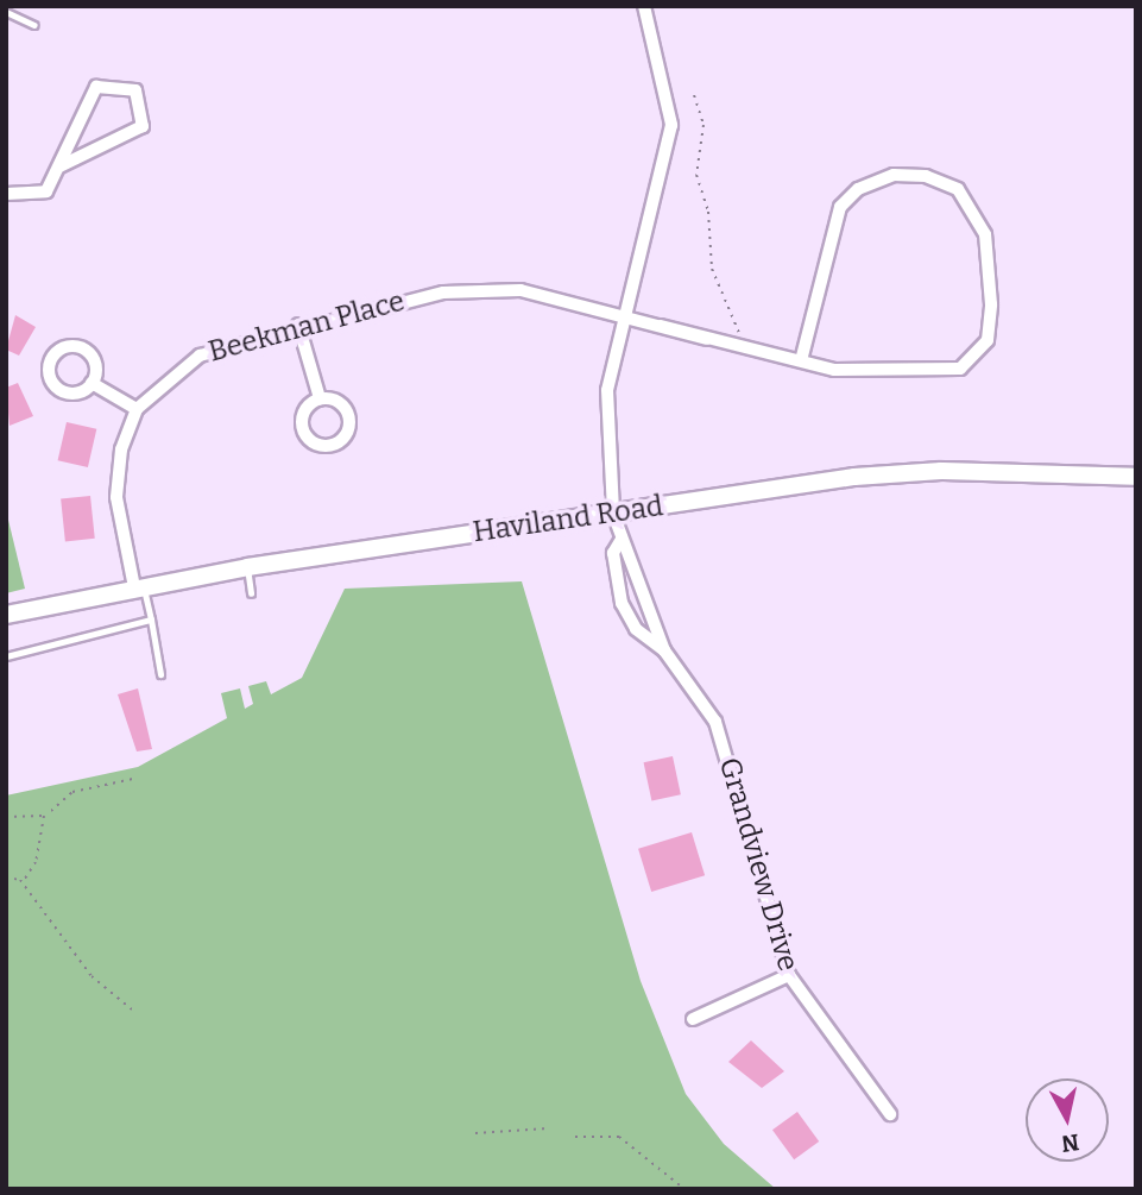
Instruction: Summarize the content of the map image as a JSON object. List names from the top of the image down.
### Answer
{
  "streets": {
    "street": ["Beekman Place", "Haviland Road", "Grandview Drive"]
  },
  "north": "bottom"
}
